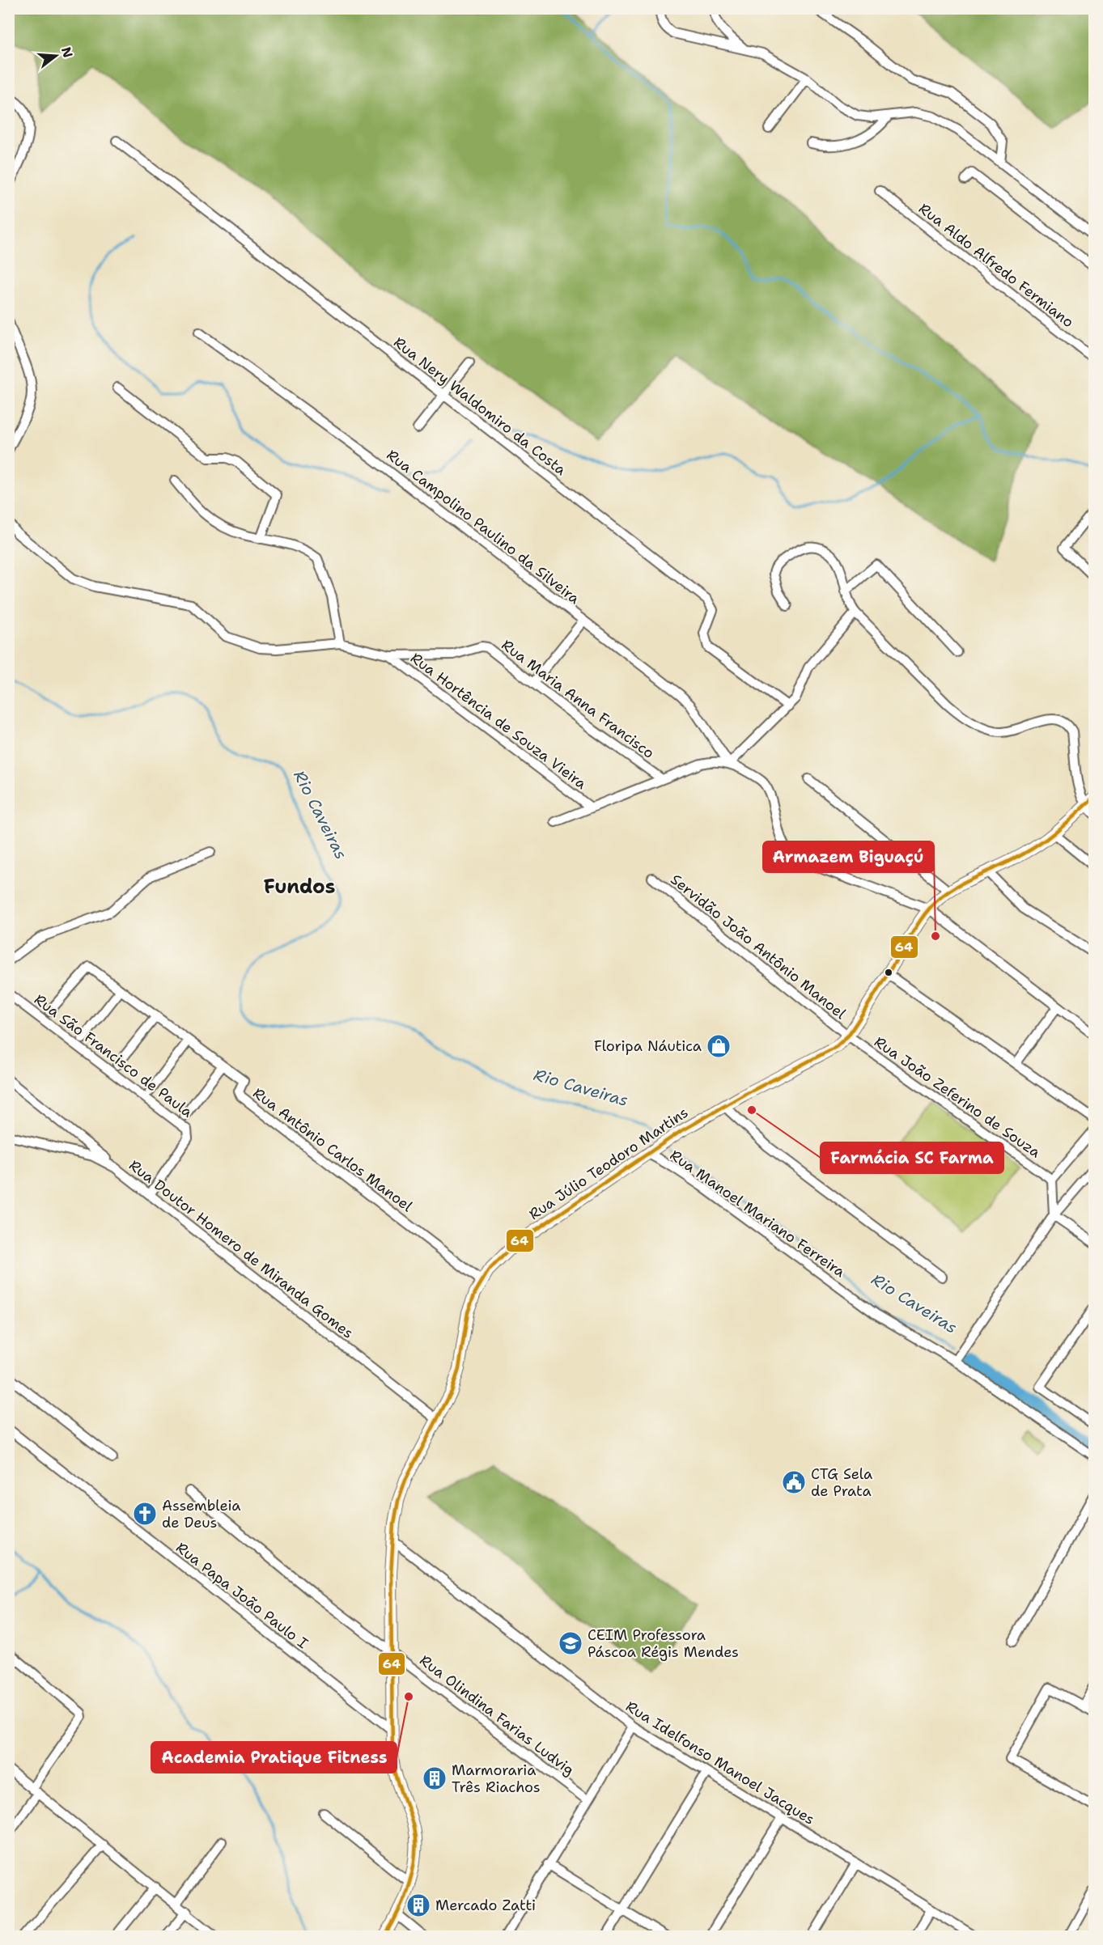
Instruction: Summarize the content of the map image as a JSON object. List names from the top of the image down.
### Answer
{
  "streets": {
    "main road": ["Rua Júlio Teodoro Martins"],
    "street": [
      "Rua Aldo Alfredo Fermiano",
      "Rua Nery Waldomiro da Costa",
      "Rua Campolino Paulino da Silveira",
      "Rua Maria Anna Francisco",
      "Rua Hortência de Souza Vieira",
      "Servidão João Antônio Manoel",
      "Rua São Francisco de Paula",
      "Rua João Zeferino de Souza",
      "Rua Antônio Carlos Manoel",
      "Rua Manoel Mariano Ferreira",
      "Rua Doutor Homero de Miranda Gomes",
      "Rua Papa João Paulo I",
      "Rua Olindina Farias Ludvig",
      "Rua Idelfonso Manoel Jacques"
    ]
  },
  "crossings": [
    ["Rua Maria Anna Francisco", "Rua Hortência de Souza Vieira"],
    ["Servidão João Antônio Manoel", "Rua João Zeferino de Souza"],
    ["Servidão João Antônio Manoel", "Rua Júlio Teodoro Martins"],
    ["Rua São Francisco de Paula", "Rua Doutor Homero de Miranda Gomes"],
    ["Rua João Zeferino de Souza", "Rua Júlio Teodoro Martins"],
    ["Rua Antônio Carlos Manoel", "Rua Júlio Teodoro Martins"],
    ["Rua Júlio Teodoro Martins", "Rua Manoel Mariano Ferreira"],
    ["Rua Júlio Teodoro Martins", "Rua Doutor Homero de Miranda Gomes"],
    ["Rua Júlio Teodoro Martins", "Rua Papa João Paulo I"],
    ["Rua Júlio Teodoro Martins", "Rua Olindina Farias Ludvig"],
    ["Rua Júlio Teodoro Martins", "Rua Idelfonso Manoel Jacques"]
  ],
  "districts": ["Fundos"],
  "water": ["Rio Caveiras"],
  "places": {
    "other": ["Armazem Biguaçú", "Farmácia SC Farma", "Academia Pratique Fitness"],
    "shop": ["Floripa Náutica"],
    "public building": ["CTG Sela de Prata"],
    "church": ["Assembleia de Deus"],
    "school or university": ["CEIM Professora Páscoa Régis Mendes"],
    "building": ["Marmoraria Três Riachos", "Mercado Zatti"]
  },
  "lines": ["transit line 64"],
  "north": "right"
}
